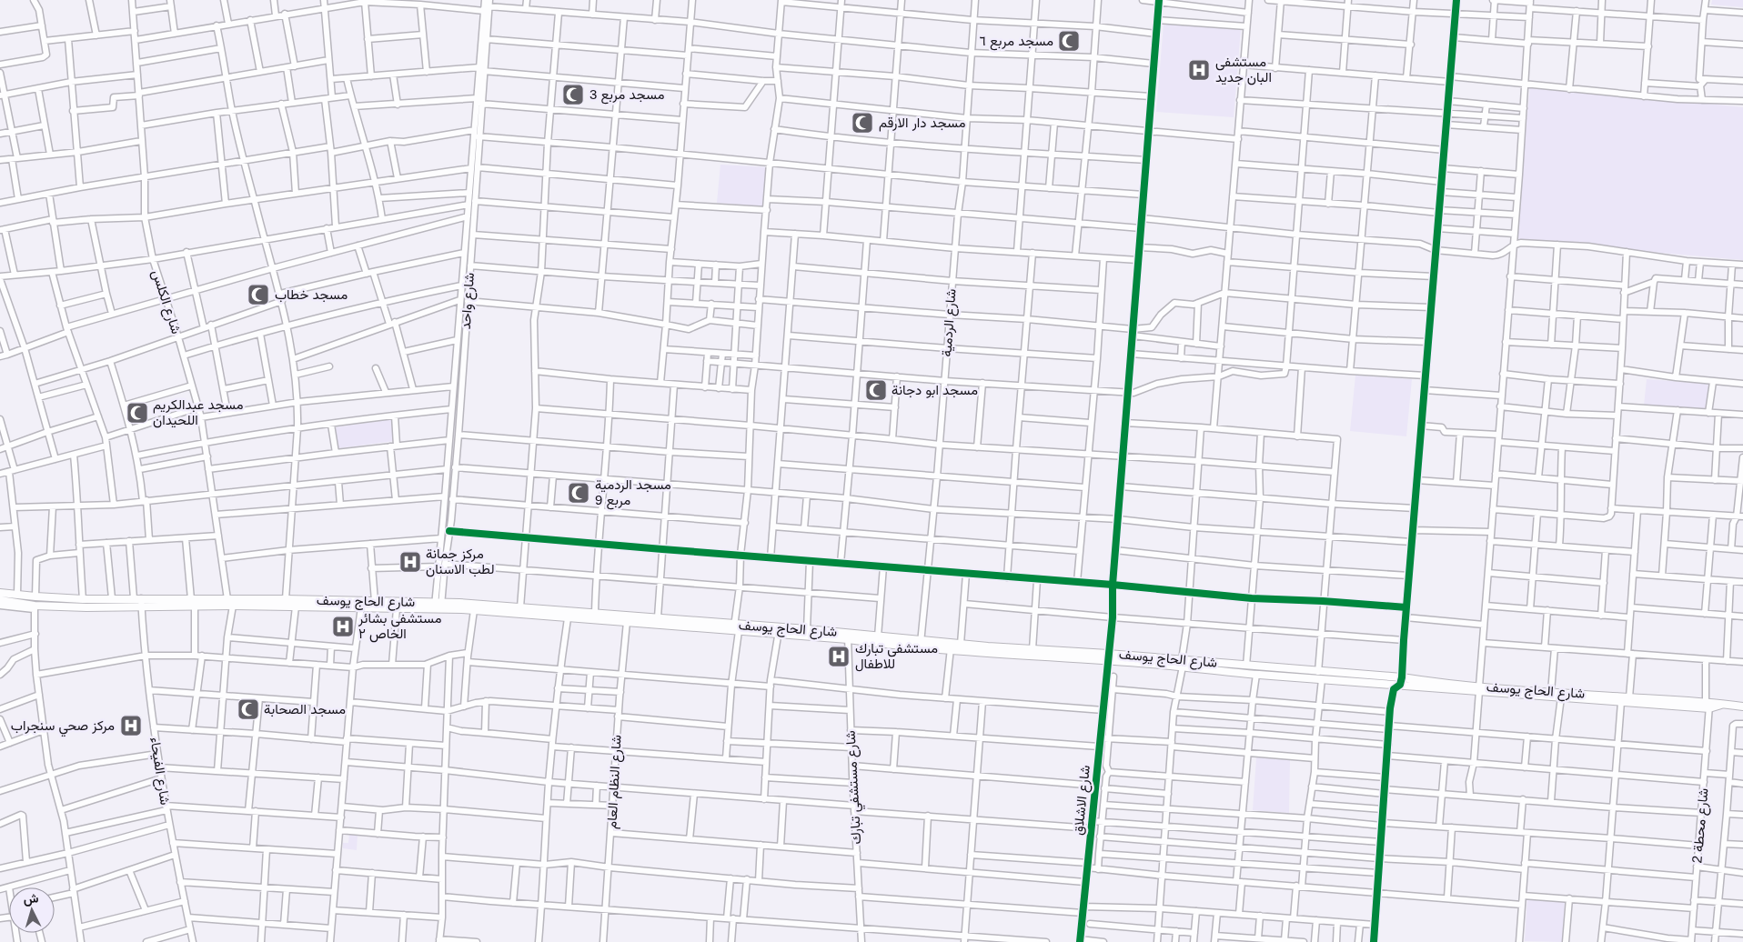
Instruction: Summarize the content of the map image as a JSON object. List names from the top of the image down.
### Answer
{
  "streets": {
    "main road": ["شارع الحاج يوسف"],
    "street": [
      "شارع واحد",
      "شارع الكلس",
      "شارع الردمية",
      "شارع الفيحاء",
      "شارع النظام العام",
      "شارع مستشفي تبارك",
      "شارع الاشلاق",
      "شارع محطة 2"
    ]
  },
  "crossings": [
    ["شارع واحد", "شارع الحاج يوسف"],
    ["شارع الكلس", "شارع الحاج يوسف"],
    ["شارع الردمية", "شارع الحاج يوسف"],
    ["شارع الحاج يوسف", "شارع الفيحاء"],
    ["شارع الحاج يوسف", "شارع النظام العام"],
    ["شارع الحاج يوسف", "شارع مستشفي تبارك"],
    ["شارع الحاج يوسف", "شارع الاشلاق"],
    ["شارع الحاج يوسف", "شارع محطة 2"]
  ],
  "places": {
    "mosque": [
      "مسجد مربع ٦",
      "مسجد مربع 3",
      "مسجد دار الارقم",
      "مسجد خطاب",
      "مسجد ابو دجانة",
      "مسجد عبدالكريم اللحيدان",
      "مسجد الردمية مربع 9",
      "مسجد الصحابة"
    ],
    "hospital": [
      "مستشفى البان جديد",
      "مركز جمانة لطب الاسنان",
      "مستشفى بشائر الخاص ٢",
      "مستشفى تبارك للاطفال",
      "مركز صحي سنجراب"
    ]
  },
  "north": "top"
}
